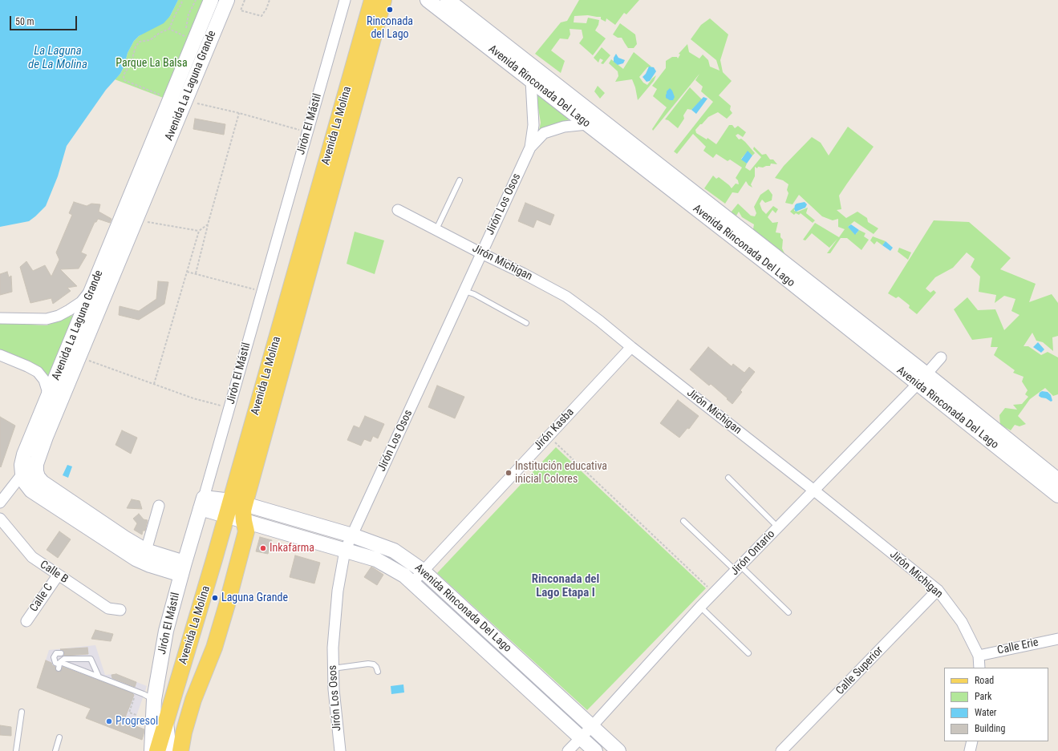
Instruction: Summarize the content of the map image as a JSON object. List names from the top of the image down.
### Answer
{
  "streets": {
    "main road": ["Avenida La Molina"],
    "street": [
      "Avenida La Laguna Grande",
      "Avenida Rinconada Del Lago",
      "Jirón El Mástil",
      "Jirón Los Osos",
      "Jirón Michigan",
      "Jirón Kasba",
      "Jirón Ontario",
      "Calle B",
      "Calle C",
      "Calle Erie",
      "Calle Superior"
    ]
  },
  "crossings": [
    ["Avenida La Laguna Grande", "Jirón El Mástil"],
    ["Avenida Rinconada Del Lago", "Jirón El Mástil"],
    ["Avenida Rinconada Del Lago", "Avenida La Molina"],
    ["Avenida Rinconada Del Lago", "Jirón Los Osos"],
    ["Avenida Rinconada Del Lago", "Jirón Kasba"],
    ["Avenida Rinconada Del Lago", "Jirón Ontario"],
    ["Jirón Los Osos", "Jirón Michigan"],
    ["Jirón Michigan", "Jirón Kasba"],
    ["Jirón Michigan", "Jirón Ontario"],
    ["Jirón Michigan", "Calle Erie"],
    ["Jirón Michigan", "Calle Superior"],
    ["Calle B", "Calle C"]
  ],
  "districts": ["Rinconada del Lago Etapa I"],
  "water": ["La Laguna de La Molina"],
  "parks": ["Parque La Balsa"],
  "places": [
    "Rinconada del Lago",
    "Institución educativa inicial Colores",
    "Inkafarma",
    "Laguna Grande",
    "Progresol"
  ],
  "legend": [
    "Road",
    "Park",
    "Water",
    "Building"
  ],
  "scale_bar": "50 m"
}
